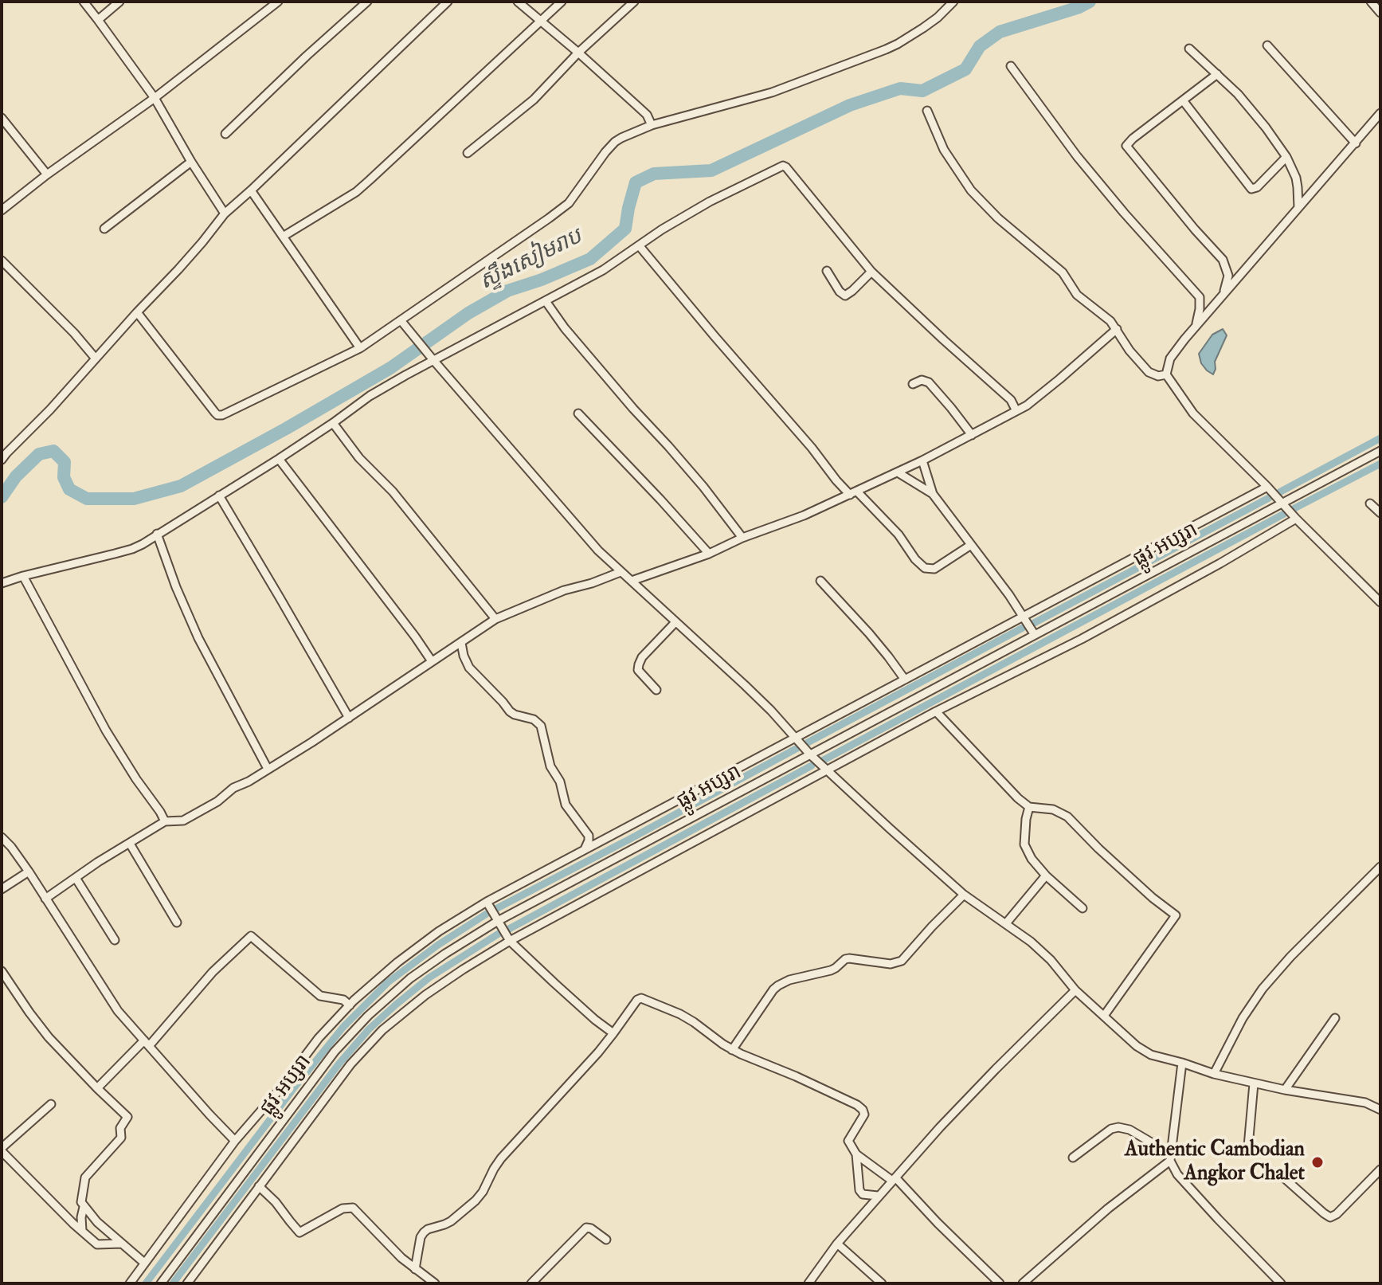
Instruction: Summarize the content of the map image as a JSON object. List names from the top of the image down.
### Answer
{
  "streets": {
    "street": ["ផ្លូវ អប្សរា"]
  },
  "water": ["ស្ទឹងសៀមរាប"],
  "places": ["Authentic Cambodian Angkor Chalet"]
}
